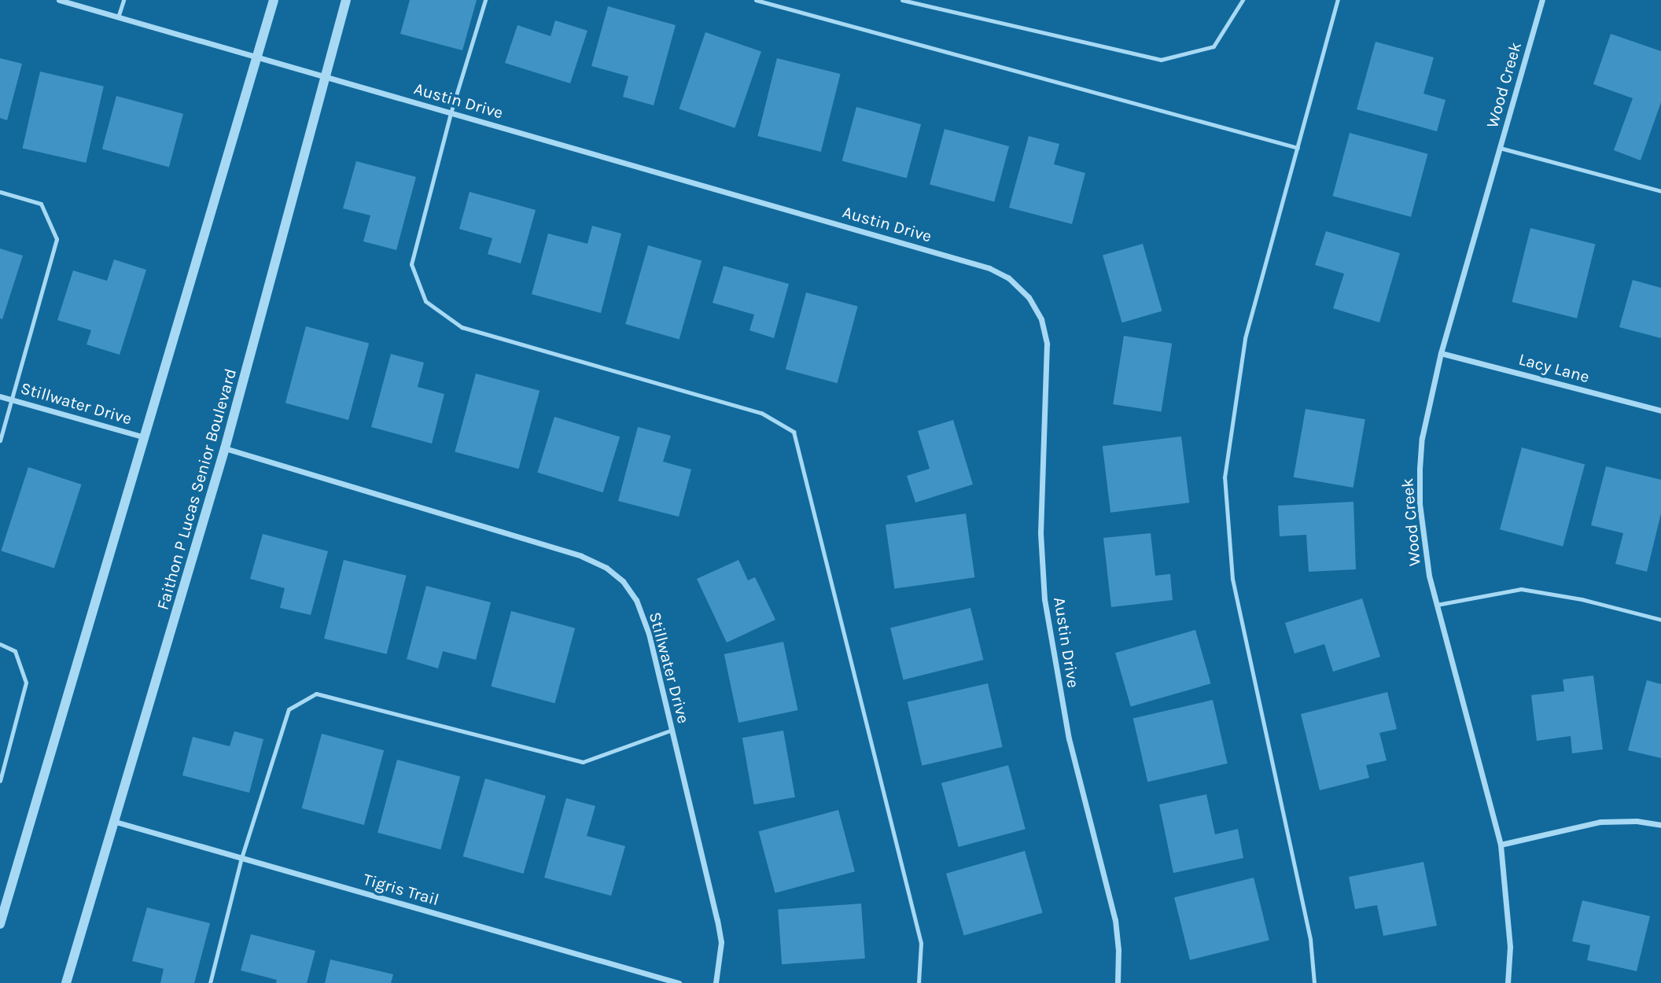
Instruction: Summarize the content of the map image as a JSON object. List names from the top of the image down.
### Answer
{
  "streets": {
    "street": [
      "Wood Creek",
      "Austin Drive",
      "Lacy Lane",
      "Stillwater Drive",
      "Faithon P Lucas Senior Boulevard",
      "Tigris Trail"
    ]
  },
  "crossings": [
    ["Wood Creek", "Lacy Lane"],
    ["Austin Drive", "Faithon P Lucas Senior Boulevard"],
    ["Stillwater Drive", "Faithon P Lucas Senior Boulevard"],
    ["Faithon P Lucas Senior Boulevard", "Tigris Trail"]
  ]
}
